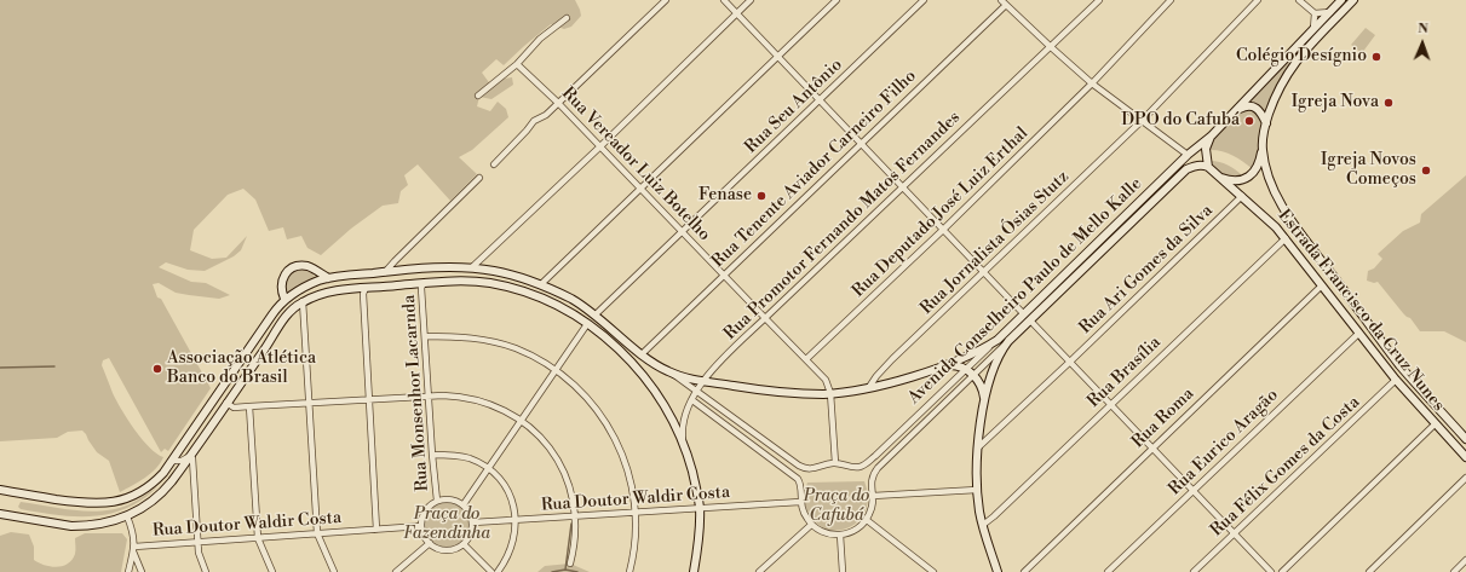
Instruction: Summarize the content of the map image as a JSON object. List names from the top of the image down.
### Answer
{
  "streets": {
    "main road": ["Avenida Conselheiro Paulo de Mello Kalle", "Estrada Francisco da Cruz Nunes"],
    "street": [
      "Rua Seu Antônio",
      "Rua Vereador Luiz Botelho",
      "Rua Tenente Aviador Carneiro Filho",
      "Rua Deputado José Luiz Erthal",
      "Rua Promotor Fernando Matos Fernandes",
      "Rua Jornalista Ósias Stutz",
      "Rua Ari Gomes da Silva",
      "Rua Brasília",
      "Rua Monsenhor Lacarnda",
      "Rua Roma",
      "Rua Eurico Aragão",
      "Rua Félix Gomes da Costa",
      "Rua Doutor Waldir Costa"
    ]
  },
  "crossings": [
    ["Rua Seu Antônio", "Rua Vereador Luiz Botelho"],
    ["Rua Vereador Luiz Botelho", "Rua Tenente Aviador Carneiro Filho"],
    ["Rua Vereador Luiz Botelho", "Rua Deputado José Luiz Erthal"],
    ["Rua Vereador Luiz Botelho", "Rua Promotor Fernando Matos Fernandes"],
    ["Rua Ari Gomes da Silva", "Estrada Francisco da Cruz Nunes"],
    ["Avenida Conselheiro Paulo de Mello Kalle", "Estrada Francisco da Cruz Nunes"],
    ["Estrada Francisco da Cruz Nunes", "Rua Brasília"],
    ["Estrada Francisco da Cruz Nunes", "Rua Roma"],
    ["Estrada Francisco da Cruz Nunes", "Rua Eurico Aragão"],
    ["Estrada Francisco da Cruz Nunes", "Rua Félix Gomes da Costa"],
    ["Rua Monsenhor Lacarnda", "Rua Doutor Waldir Costa"]
  ],
  "parks": ["Praça do Cafubá", "Praça do Fazendinha"],
  "places": [
    "Colégio Desígnio",
    "Igreja Nova",
    "DPO do Cafubá",
    "Igreja Novos Começos",
    "Fenase",
    "Associação Atlética Banco do Brasil"
  ],
  "north": "top"
}
